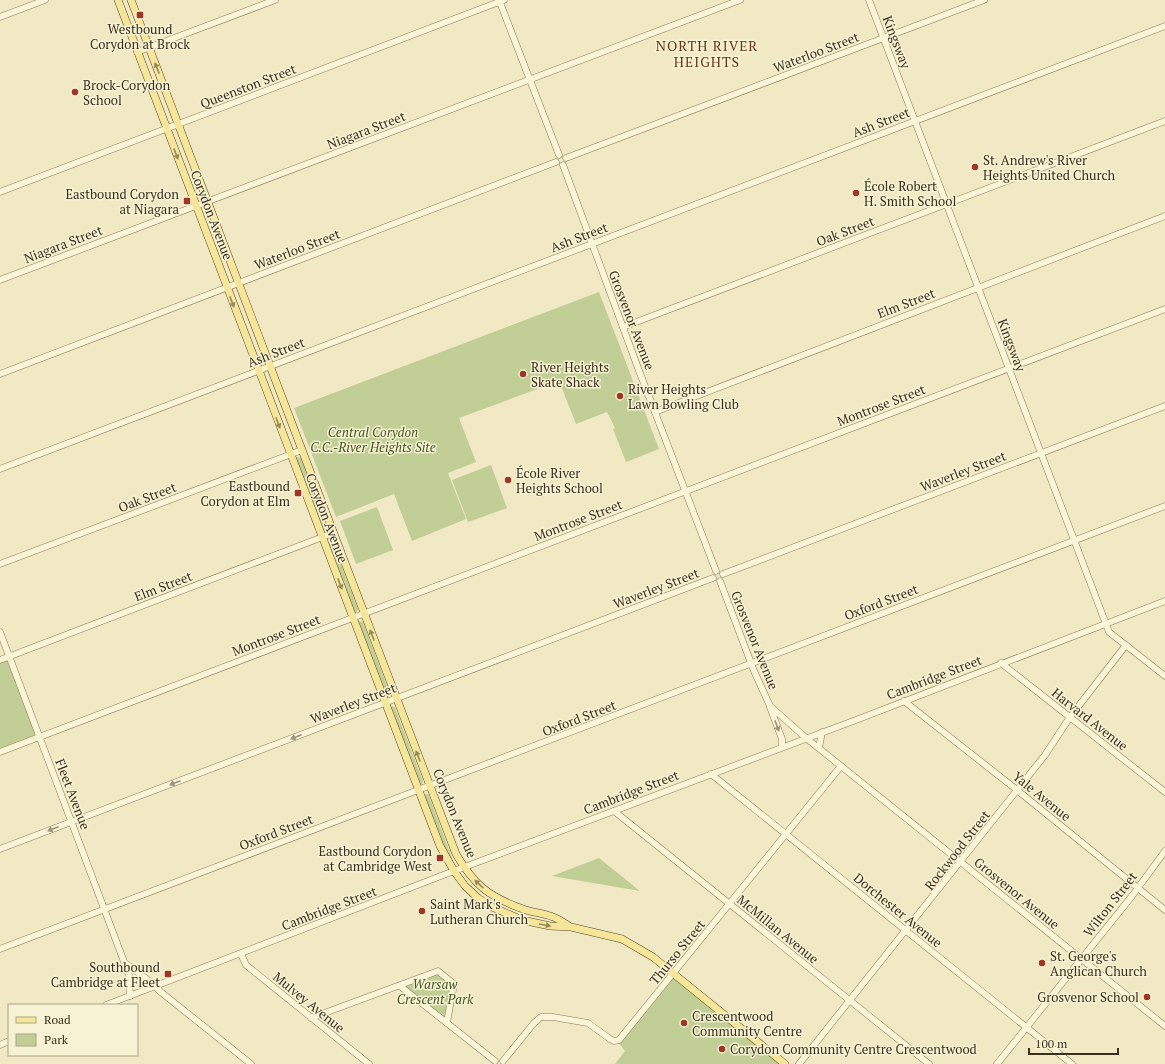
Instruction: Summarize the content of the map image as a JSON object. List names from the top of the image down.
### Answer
{
  "streets": {
    "main road": ["Corydon Avenue"],
    "street": [
      "Kingsway",
      "Waterloo Street",
      "Queenston Street",
      "Ash Street",
      "Niagara Street",
      "Oak Street",
      "Elm Street",
      "Grosvenor Avenue",
      "Montrose Street",
      "Waverley Street",
      "Oxford Street",
      "Cambridge Street",
      "Harvard Avenue",
      "Fleet Avenue",
      "Yale Avenue",
      "Rockwood Street",
      "Wilton Street",
      "Dorchester Avenue",
      "McMillan Avenue",
      "Thurso Street",
      "Mulvey Avenue"
    ]
  },
  "crossings": [
    ["Kingsway", "Waterloo Street"],
    ["Kingsway", "Ash Street"],
    ["Kingsway", "Oak Street"],
    ["Kingsway", "Elm Street"],
    ["Kingsway", "Montrose Street"],
    ["Kingsway", "Waverley Street"],
    ["Kingsway", "Oxford Street"],
    ["Kingsway", "Cambridge Street"],
    ["Kingsway", "Rockwood Street"],
    ["Waterloo Street", "Corydon Avenue"],
    ["Waterloo Street", "Grosvenor Avenue"],
    ["Queenston Street", "Corydon Avenue"],
    ["Ash Street", "Corydon Avenue"],
    ["Ash Street", "Grosvenor Avenue"],
    ["Niagara Street", "Corydon Avenue"],
    ["Corydon Avenue", "Oak Street"],
    ["Corydon Avenue", "Elm Street"],
    ["Corydon Avenue", "Montrose Street"],
    ["Corydon Avenue", "Waverley Street"],
    ["Corydon Avenue", "Oxford Street"],
    ["Corydon Avenue", "Cambridge Street"],
    ["Corydon Avenue", "Thurso Street"],
    ["Oak Street", "Grosvenor Avenue"],
    ["Elm Street", "Grosvenor Avenue"],
    ["Elm Street", "Fleet Avenue"],
    ["Grosvenor Avenue", "Montrose Street"],
    ["Grosvenor Avenue", "Waverley Street"],
    ["Grosvenor Avenue", "Oxford Street"],
    ["Grosvenor Avenue", "Cambridge Street"],
    ["Grosvenor Avenue", "Rockwood Street"],
    ["Grosvenor Avenue", "Wilton Street"],
    ["Grosvenor Avenue", "Thurso Street"],
    ["Montrose Street", "Fleet Avenue"],
    ["Waverley Street", "Fleet Avenue"],
    ["Oxford Street", "Fleet Avenue"],
    ["Cambridge Street", "Harvard Avenue"],
    ["Cambridge Street", "Fleet Avenue"],
    ["Cambridge Street", "Yale Avenue"],
    ["Cambridge Street", "Dorchester Avenue"],
    ["Cambridge Street", "McMillan Avenue"],
    ["Cambridge Street", "Mulvey Avenue"],
    ["Harvard Avenue", "Rockwood Street"],
    ["Yale Avenue", "Rockwood Street"],
    ["Yale Avenue", "Wilton Street"],
    ["Rockwood Street", "Dorchester Avenue"],
    ["Rockwood Street", "McMillan Avenue"],
    ["Wilton Street", "Dorchester Avenue"],
    ["Dorchester Avenue", "Thurso Street"],
    ["McMillan Avenue", "Thurso Street"]
  ],
  "districts": ["NORTH RIVER HEIGHTS"],
  "parks": ["Central Corydon C.C.-River Heights Site", "Warsaw Crescent Park"],
  "places": {
    "transit": [
      "Westbound Corydon at Brock",
      "Eastbound Corydon at Niagara",
      "Eastbound Corydon at Elm",
      "Eastbound Corydon at Cambridge West",
      "Southbound Cambridge at Fleet"
    ],
    "other": [
      "Brock-Corydon School",
      "St. Andrew's River Heights United Church",
      "École Robert H. Smith School",
      "River Heights Skate Shack",
      "River Heights Lawn Bowling Club",
      "École River Heights School",
      "Saint Mark's Lutheran Church",
      "St. George's Anglican Church",
      "Grosvenor School",
      "Crescentwood Community Centre",
      "Corydon Community Centre Crescentwood"
    ]
  },
  "legend": ["Road", "Park"],
  "scale_bar": "100 m"
}
